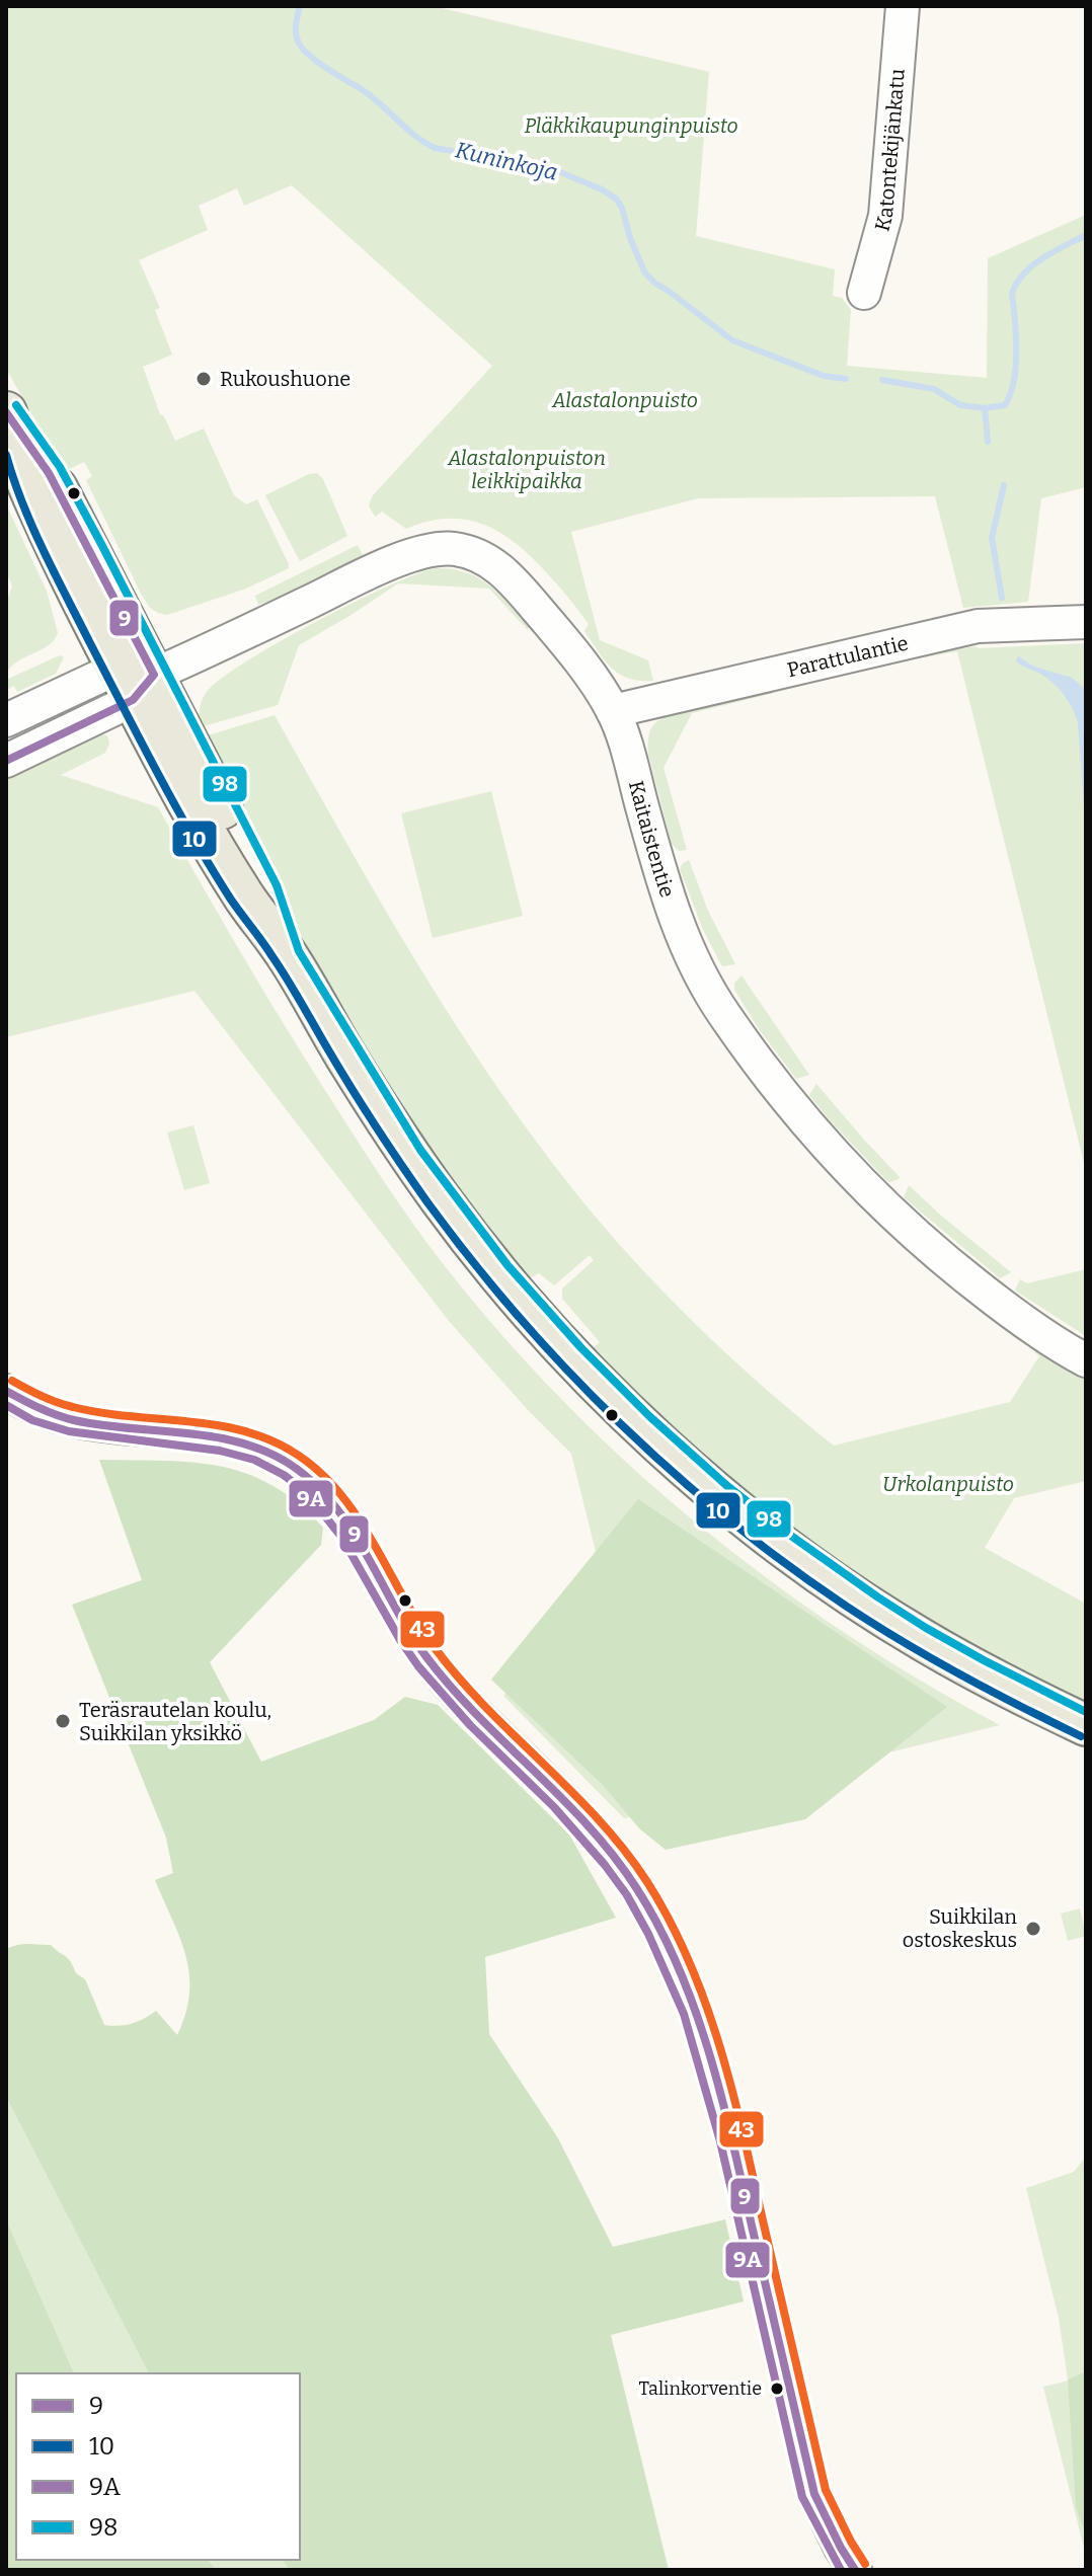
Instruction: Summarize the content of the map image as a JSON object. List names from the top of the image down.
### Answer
{
  "streets": {
    "street": ["Katontekijänkatu", "Parattulantie", "Kaitaistentie"]
  },
  "crossings": [
    ["Parattulantie", "Kaitaistentie"]
  ],
  "water": ["Kuninkoja"],
  "parks": [
    "Pläkkikaupunginpuisto",
    "Alastalonpuisto",
    "Alastalonpuiston leikkipaikka",
    "Urkolanpuisto"
  ],
  "places": [
    "Rukoushuone",
    "Teräsrautelan koulu, Suikkilan yksikkö",
    "Suikkilan ostoskeskus",
    "Talinkorventie"
  ],
  "lines": [
    "transit line 98",
    "transit line 9",
    "transit line 10",
    "transit line 43",
    "transit line 9A"
  ],
  "legend": [
    "9",
    "10",
    "9A",
    "98"
  ]
}
